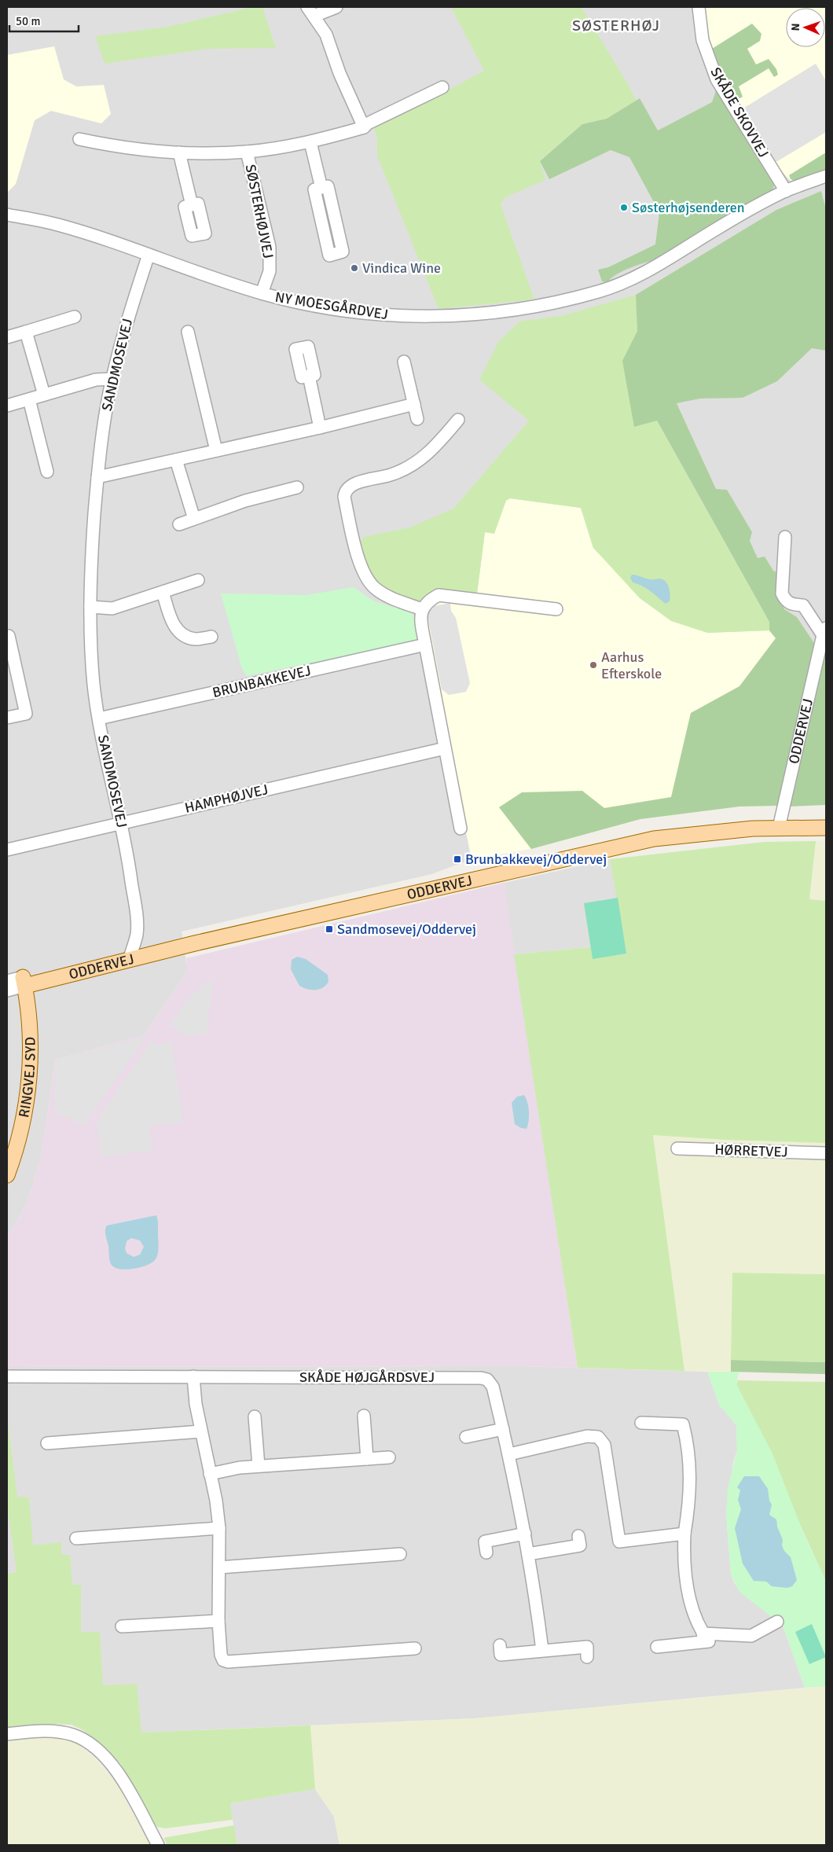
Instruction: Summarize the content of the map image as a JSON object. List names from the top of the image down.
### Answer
{
  "streets": {
    "main road": ["ODDERVEJ", "RINGVEJ SYD"],
    "street": [
      "SKÅDE SKOVVEJ",
      "SØSTERHØJVEJ",
      "NY MOESGÅRDVEJ",
      "SANDMOSEVEJ",
      "BRUNBAKKEVEJ",
      "HAMPHØJVEJ",
      "HØRRETVEJ",
      "SKÅDE HØJGÅRDSVEJ"
    ]
  },
  "crossings": [
    ["SKÅDE SKOVVEJ", "NY MOESGÅRDVEJ"],
    ["SØSTERHØJVEJ", "NY MOESGÅRDVEJ"],
    ["NY MOESGÅRDVEJ", "SANDMOSEVEJ"],
    ["SANDMOSEVEJ", "BRUNBAKKEVEJ"],
    ["SANDMOSEVEJ", "ODDERVEJ"],
    ["SANDMOSEVEJ", "HAMPHØJVEJ"],
    ["ODDERVEJ", "RINGVEJ SYD"]
  ],
  "districts": ["SØSTERHØJ"],
  "places": {
    "other": ["Søsterhøjsenderen", "Vindica Wine", "Aarhus Efterskole"],
    "transit": ["Brunbakkevej/Oddervej", "Sandmosevej/Oddervej"]
  },
  "scale_bar": "50 m",
  "north": "left"
}
